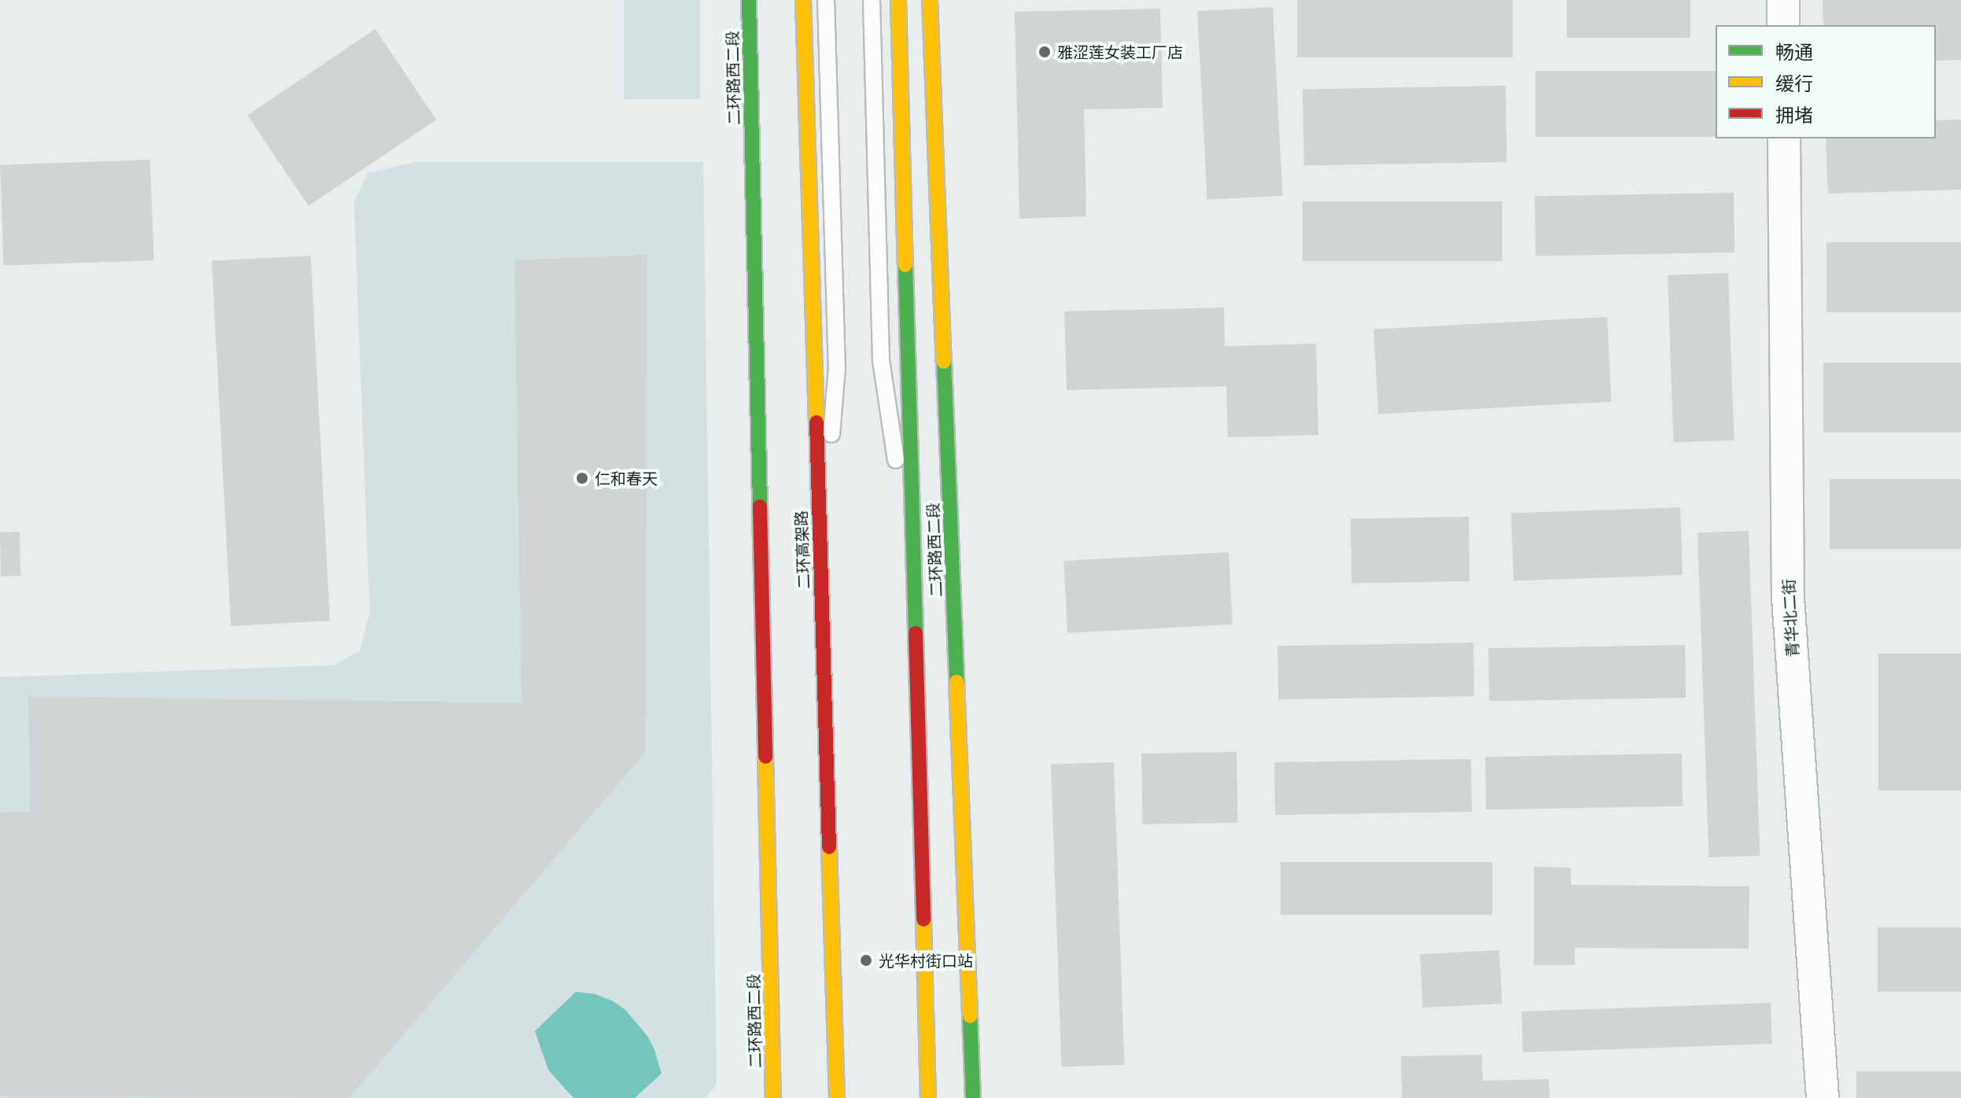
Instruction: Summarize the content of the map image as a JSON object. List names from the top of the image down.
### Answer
{
  "streets": {
    "main road": ["二环路西二段", "二环高架路"],
    "street": ["青华北二街"]
  },
  "places": ["雅涩莲女装工厂店", "仁和春天", "光华村街口站"],
  "legend": ["畅通", "缓行", "拥堵"]
}
